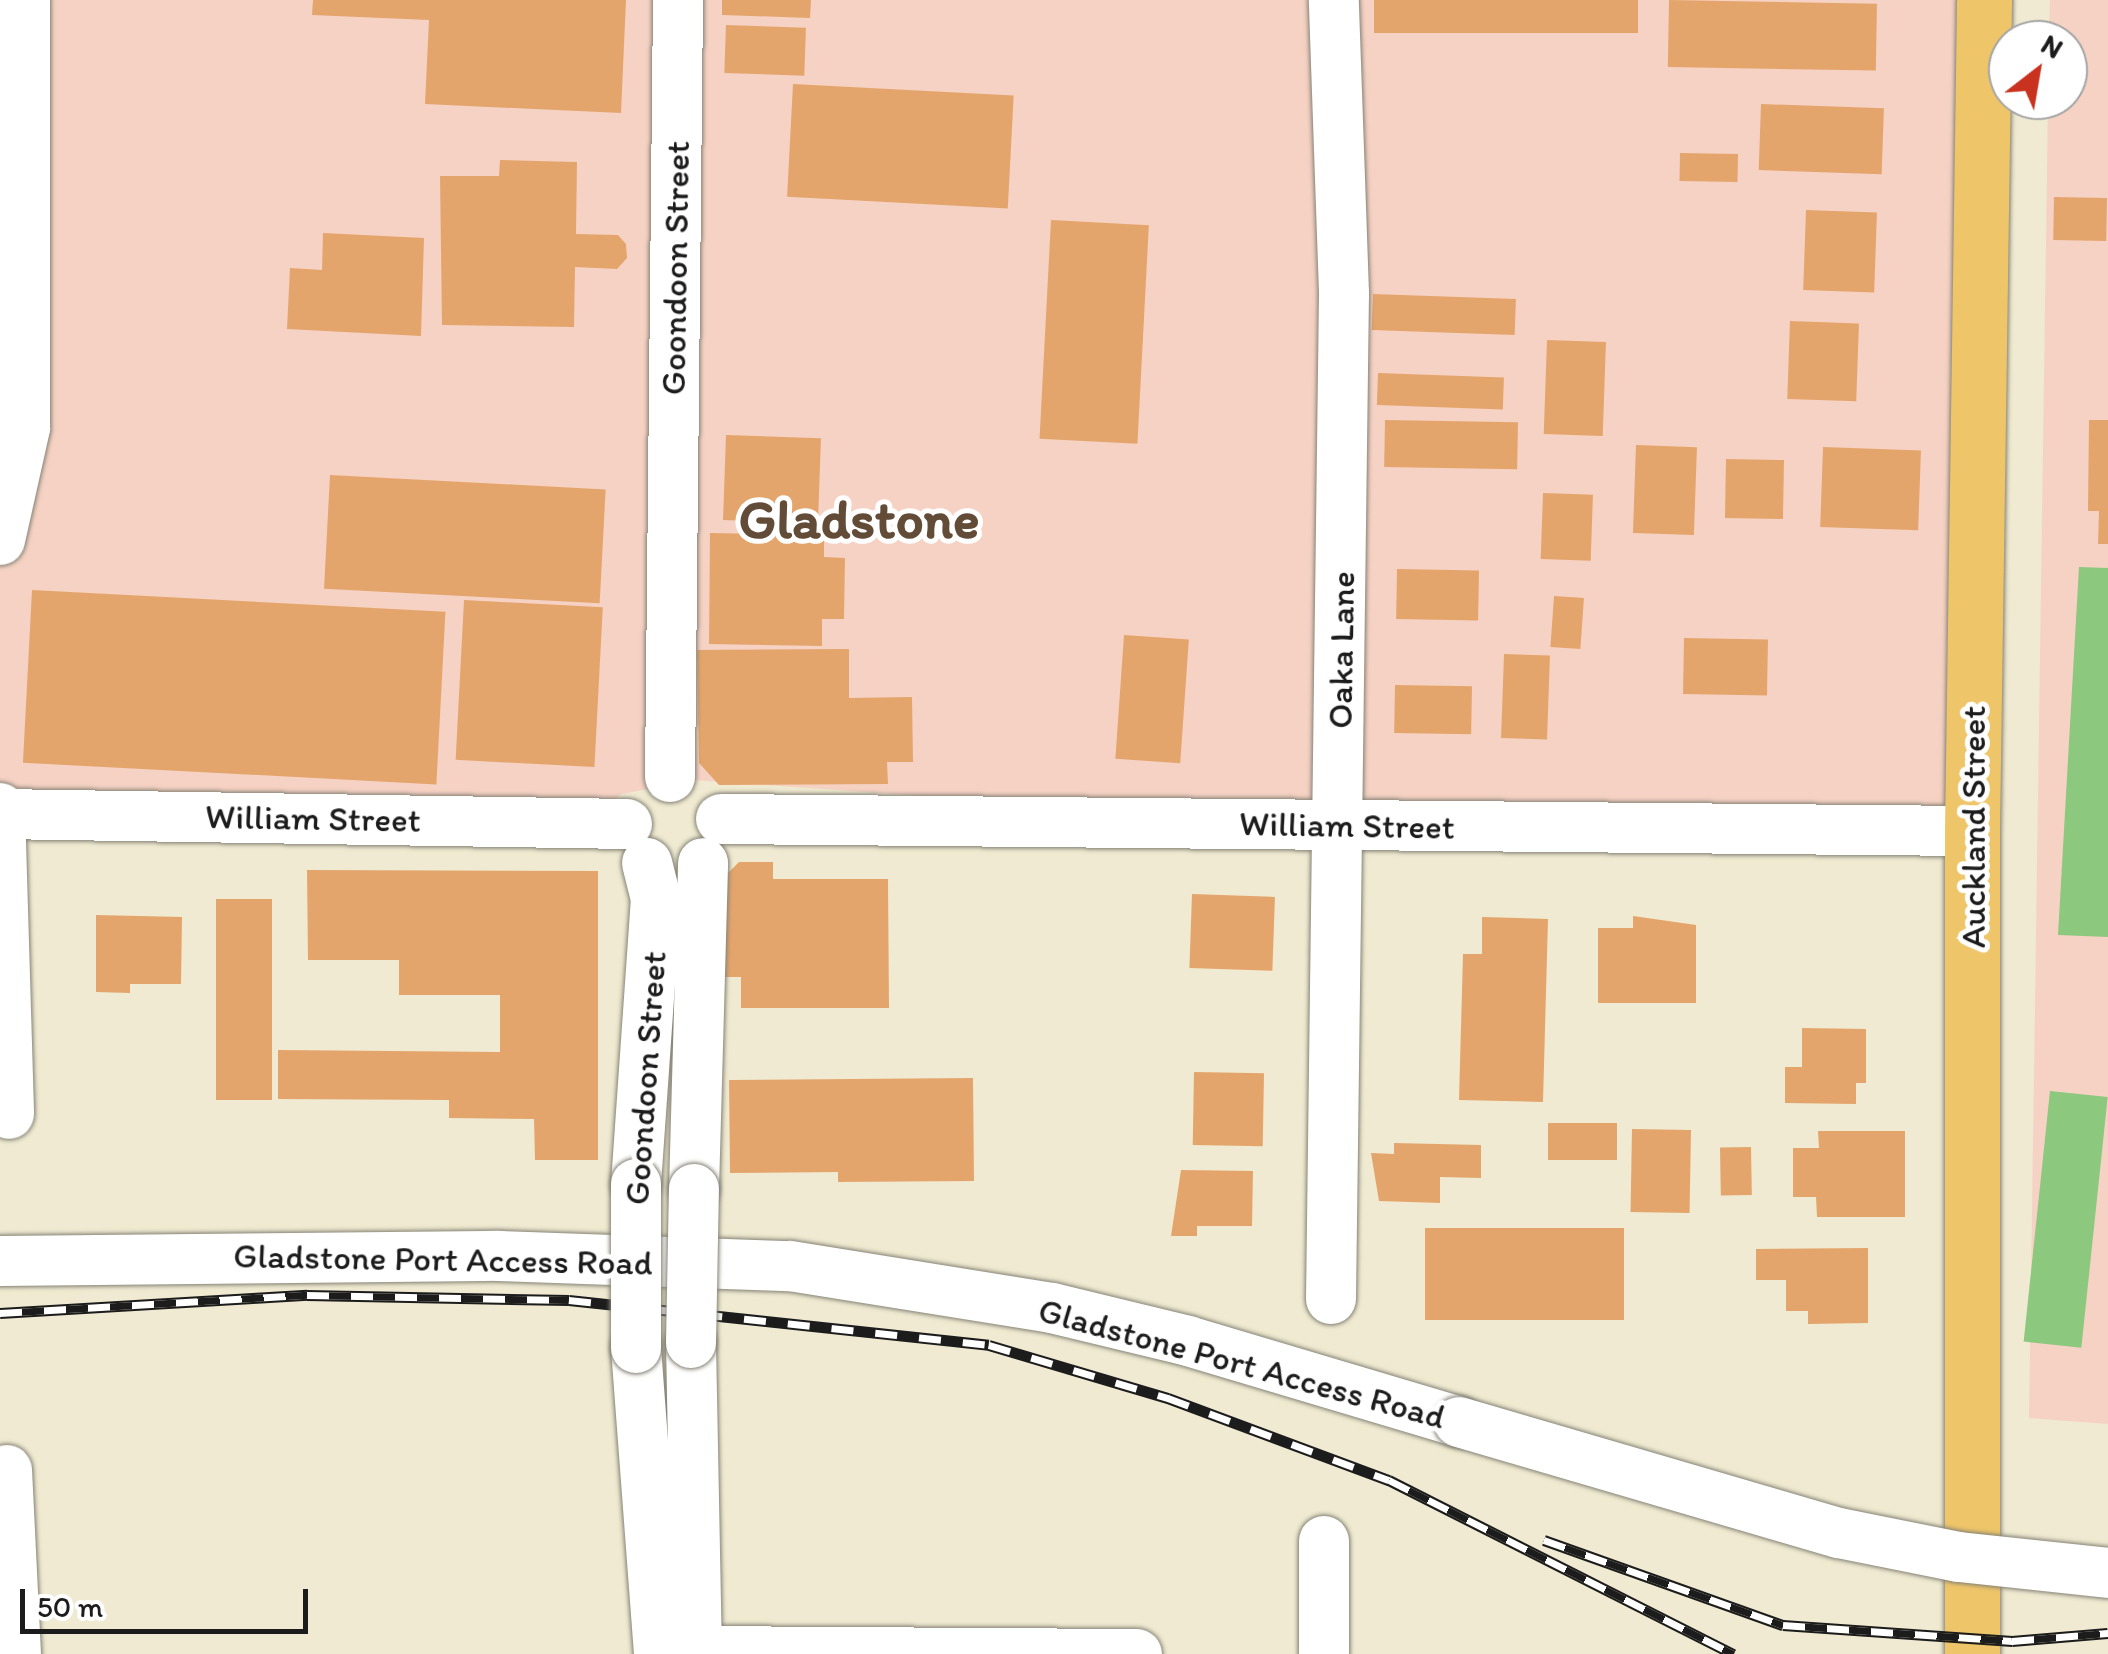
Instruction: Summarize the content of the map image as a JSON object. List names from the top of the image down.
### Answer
{
  "streets": {
    "main road": ["Auckland Street"],
    "street": [
      "Goondoon Street",
      "Oaka Lane",
      "William Street",
      "Gladstone Port Access Road"
    ]
  },
  "crossings": [
    ["Goondoon Street", "William Street"],
    ["Oaka Lane", "William Street"],
    ["William Street", "Auckland Street"]
  ],
  "districts": ["Gladstone"],
  "scale_bar": "50 m",
  "north": "top right"
}
